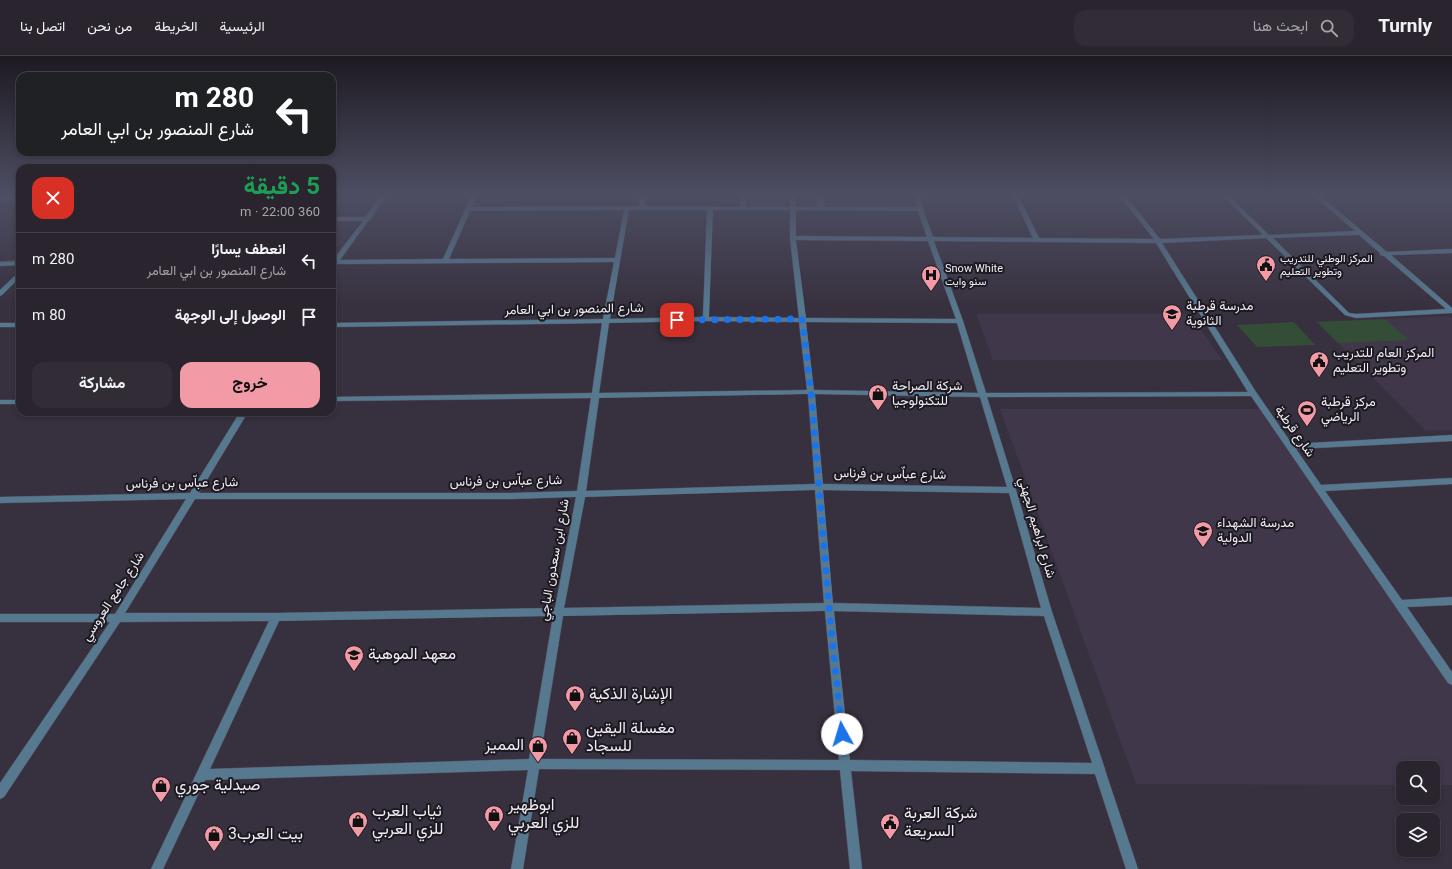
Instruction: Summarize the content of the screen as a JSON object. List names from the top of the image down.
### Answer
{
  "streets": {
    "street": [
      "شارع المنصور بن ابي العامر",
      "شارع قرطبة",
      "شارع عباّس بن فرناس",
      "شارع ابراهيم الجهني",
      "شارع ابن سعدون الباجي",
      "شارع جامع العروسي"
    ]
  },
  "crossings": [
    ["شارع المنصور بن ابي العامر", "شارع ابراهيم الجهني"],
    ["شارع المنصور بن ابي العامر", "شارع ابن سعدون الباجي"],
    ["شارع عباّس بن فرناس", "شارع ابراهيم الجهني"],
    ["شارع عباّس بن فرناس", "شارع ابن سعدون الباجي"],
    ["شارع عباّس بن فرناس", "شارع جامع العروسي"]
  ],
  "places": {
    "public building": ["المركز الوطني للتدريب وتطوير التعليم", "المركز العام للتدريب وتطوير التعليم", "شركة العربة السريعة"],
    "hospital": ["Snow White سنو وايت"],
    "school or university": ["مدرسة قرطبة الثانوية", "مدرسة الشهداء الدولية", "معهد الموهبة"],
    "shop": [
      "شركة الصراحة للتكنولوجيا",
      "الإشارة الذكية",
      "مغسلة اليقين للسجاد",
      "المميز",
      "صيدلية جوري",
      "ابوظهير للزي العربي",
      "ثياب العرب للزي العربي",
      "بيت العرب3"
    ],
    "sports": ["مركز قرطبة الرياضي"]
  },
  "page": {
    "header": "Turnly",
    "search": "ابحث هنا",
    "nav": [
      "الرئيسية",
      "الخريطة",
      "من نحن",
      "اتصل بنا"
    ],
    "turn": ["280 m", "شارع المنصور بن ابي العامر"],
    "heading": ["5 دقيقة", "360 m · 22:00"],
    "list": [
      {
        "name": "انعطف يسارًا",
        "note": "شارع المنصور بن ابي العامر",
        "value": "280 m"
      },
      {
        "name": "الوصول إلى الوجهة",
        "value": "80 m"
      }
    ],
    "buttons": ["خروج", "مشاركة"]
  }
}
